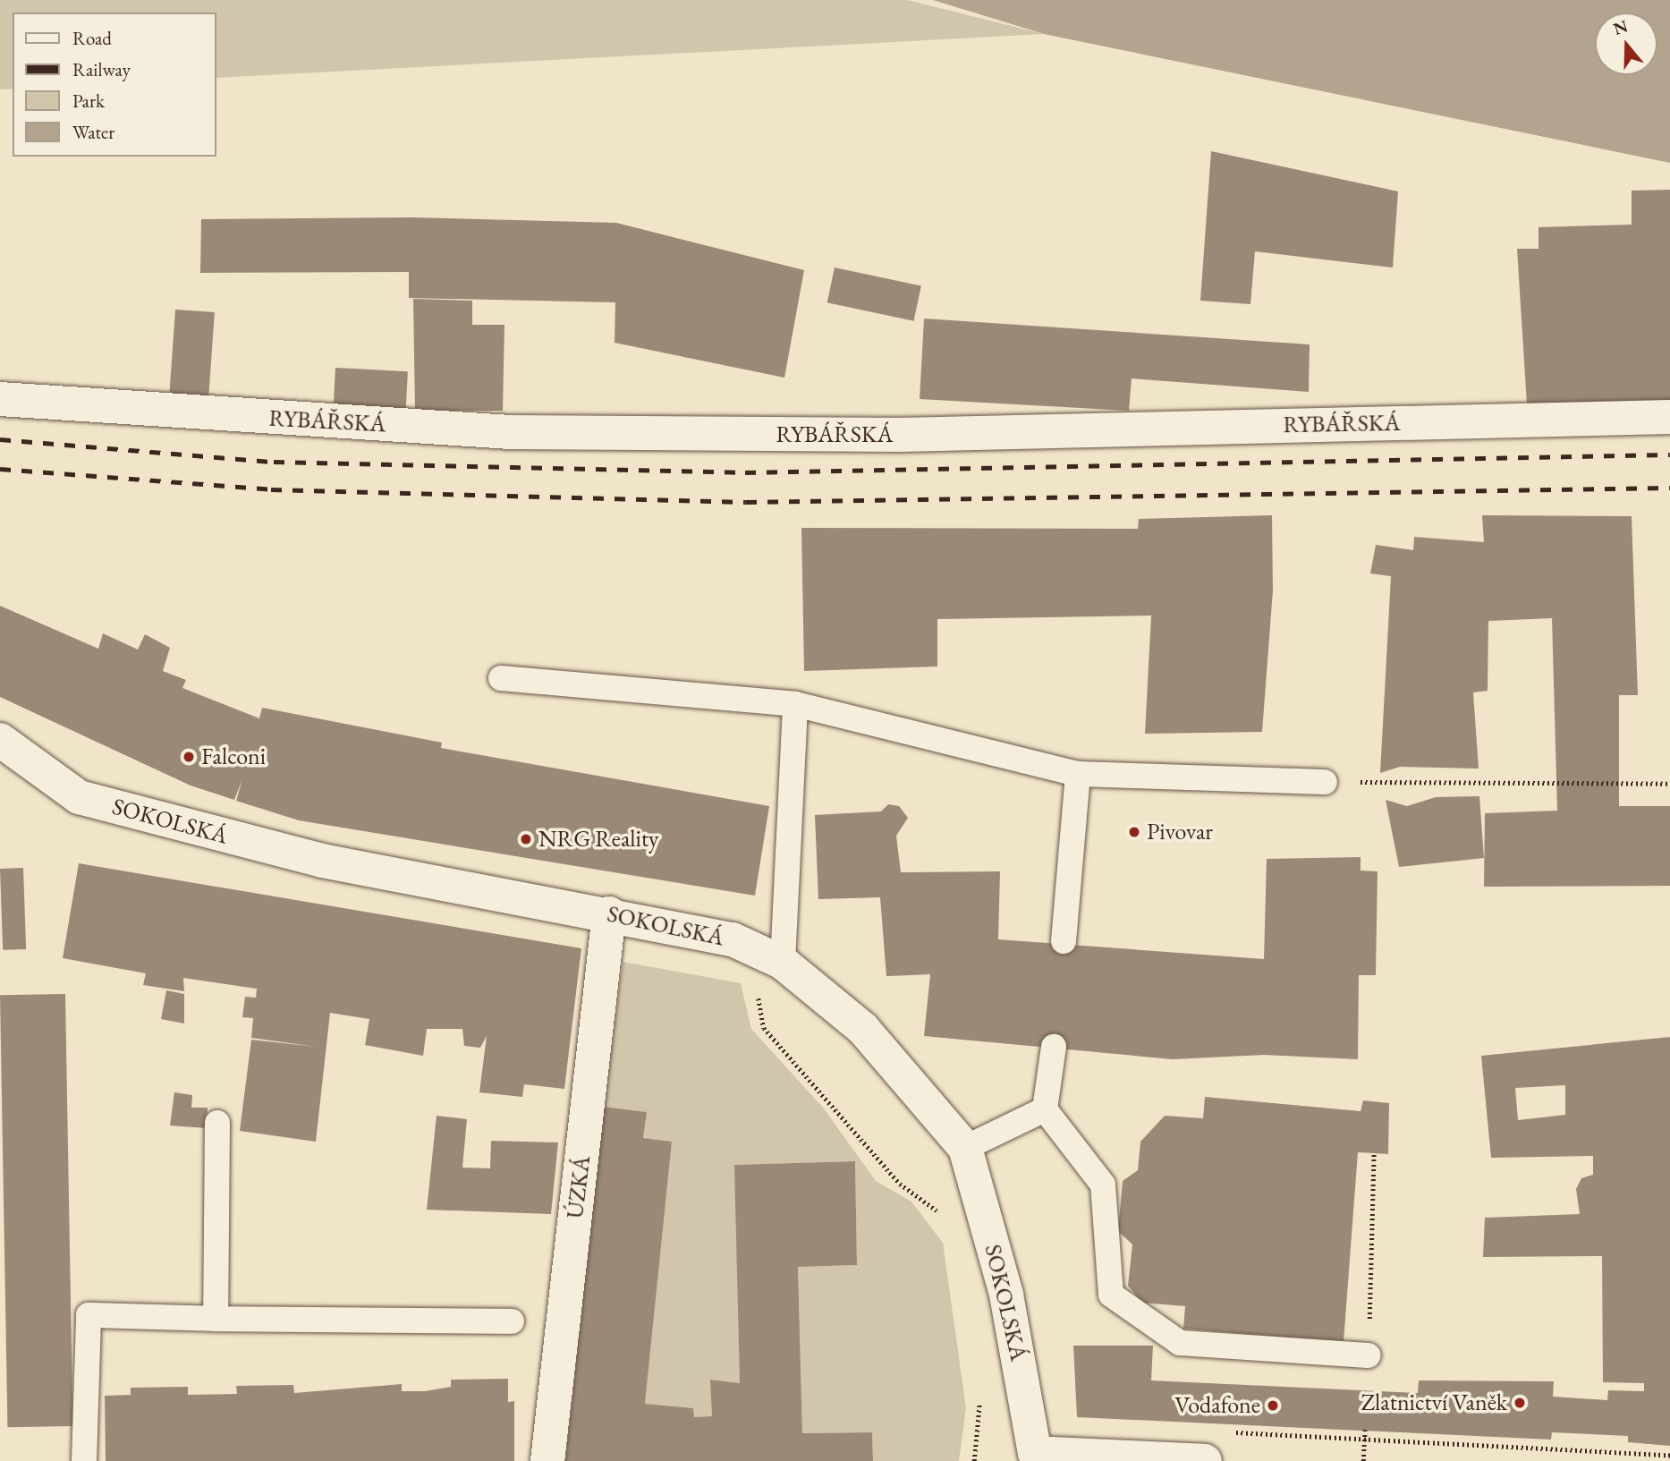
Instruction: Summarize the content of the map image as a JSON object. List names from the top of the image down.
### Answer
{
  "streets": {
    "street": ["RYBÁŘSKÁ", "SOKOLSKÁ", "ÚZKÁ"]
  },
  "crossings": [
    ["SOKOLSKÁ", "ÚZKÁ"]
  ],
  "places": [
    "Falconi",
    "Pivovar",
    "NRG Reality",
    "Zlatnictví Vaněk",
    "Vodafone"
  ],
  "legend": [
    "Road",
    "Railway",
    "Park",
    "Water"
  ],
  "north": "top"
}
